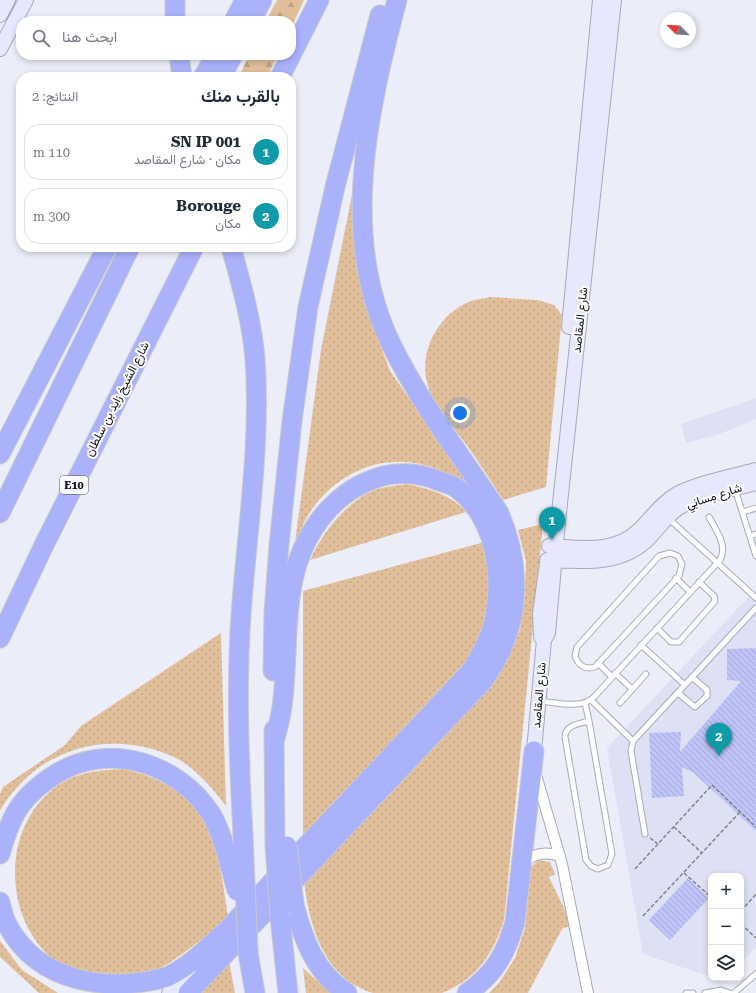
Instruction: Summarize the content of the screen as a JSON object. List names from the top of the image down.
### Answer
{
  "streets": {
    "highway": ["شارع الشيخ زايد بن سلطان", "E10"],
    "street": ["شارع المقاصد", "شارع مِسانِي"]
  },
  "crossings": [
    ["شارع المقاصد", "شارع مِسانِي"]
  ],
  "north": "top left",
  "page": {
    "search": "ابحث هنا",
    "heading": ["بالقرب منك", "النتائج: 2"],
    "list": [
      {
        "mark": "1",
        "name": "SN IP 001",
        "note": "مكان · شارع المقاصد",
        "value": "110 m"
      },
      {
        "mark": "2",
        "name": "Borouge",
        "note": "مكان",
        "value": "300 m"
      }
    ],
    "pins": ["1", "2"],
    "map_buttons": ["+", "−"]
  }
}
